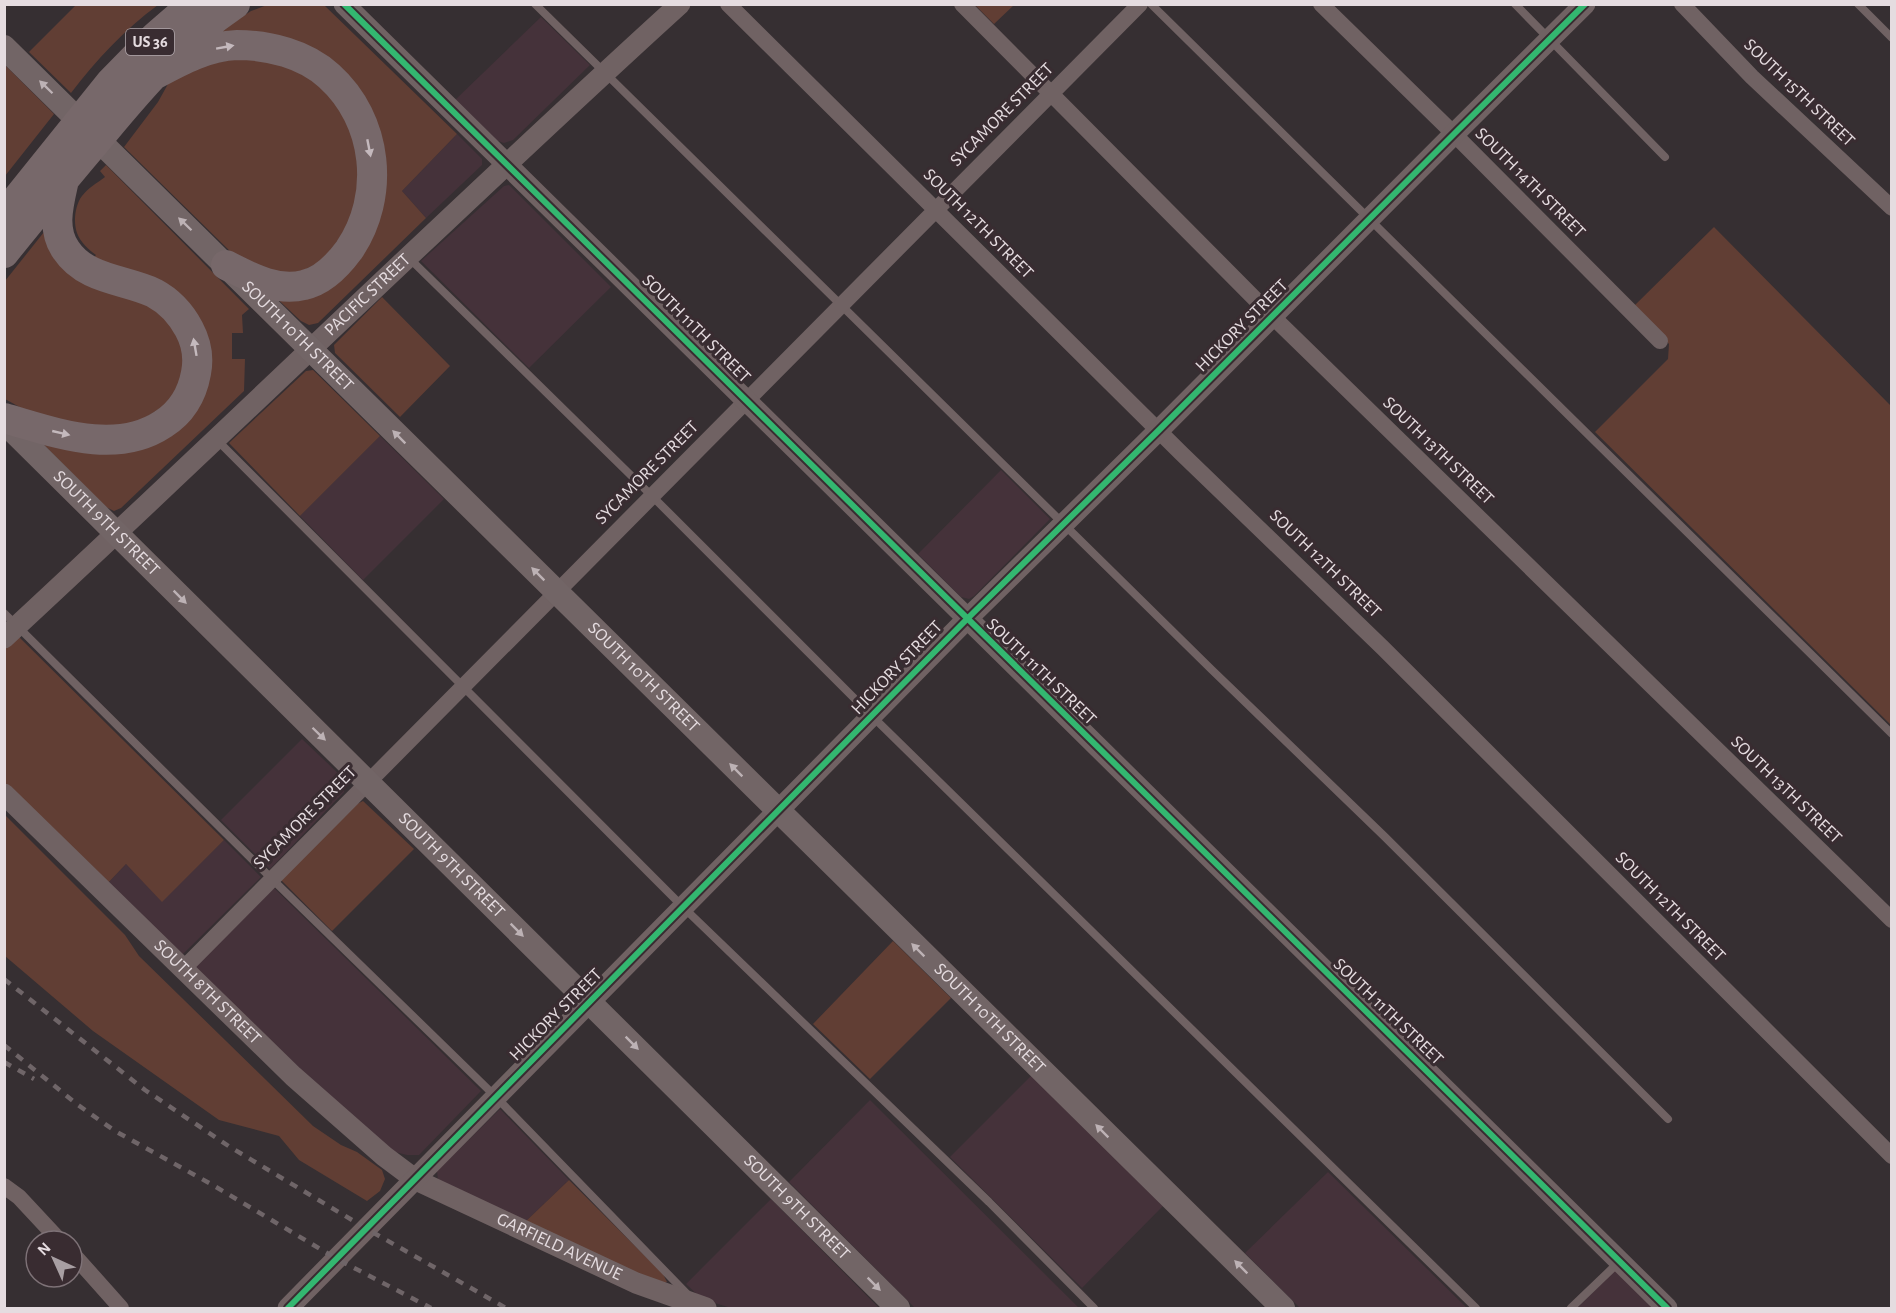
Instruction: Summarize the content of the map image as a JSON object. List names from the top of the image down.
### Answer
{
  "streets": {
    "highway": ["US 36"],
    "main road": ["SOUTH 10TH STREET", "SOUTH 9TH STREET"],
    "street": [
      "SOUTH 15TH STREET",
      "SYCAMORE STREET",
      "SOUTH 14TH STREET",
      "SOUTH 12TH STREET",
      "PACIFIC STREET",
      "HICKORY STREET",
      "SOUTH 11TH STREET",
      "SOUTH 13TH STREET",
      "SOUTH 8TH STREET",
      "GARFIELD AVENUE"
    ]
  },
  "crossings": [
    ["SYCAMORE STREET", "SOUTH 12TH STREET"],
    ["SYCAMORE STREET", "SOUTH 11TH STREET"],
    ["SYCAMORE STREET", "SOUTH 10TH STREET"],
    ["SYCAMORE STREET", "SOUTH 13TH STREET"],
    ["SYCAMORE STREET", "SOUTH 9TH STREET"],
    ["SYCAMORE STREET", "SOUTH 8TH STREET"],
    ["SOUTH 14TH STREET", "HICKORY STREET"],
    ["SOUTH 12TH STREET", "HICKORY STREET"],
    ["PACIFIC STREET", "SOUTH 11TH STREET"],
    ["PACIFIC STREET", "SOUTH 10TH STREET"],
    ["PACIFIC STREET", "SOUTH 9TH STREET"],
    ["HICKORY STREET", "SOUTH 11TH STREET"],
    ["HICKORY STREET", "SOUTH 10TH STREET"],
    ["HICKORY STREET", "SOUTH 13TH STREET"],
    ["HICKORY STREET", "SOUTH 9TH STREET"],
    ["HICKORY STREET", "SOUTH 8TH STREET"],
    ["HICKORY STREET", "GARFIELD AVENUE"],
    ["SOUTH 8TH STREET", "GARFIELD AVENUE"]
  ],
  "one_way": ["SOUTH 10TH STREET", "SOUTH 9TH STREET"],
  "north": "top left"
}
